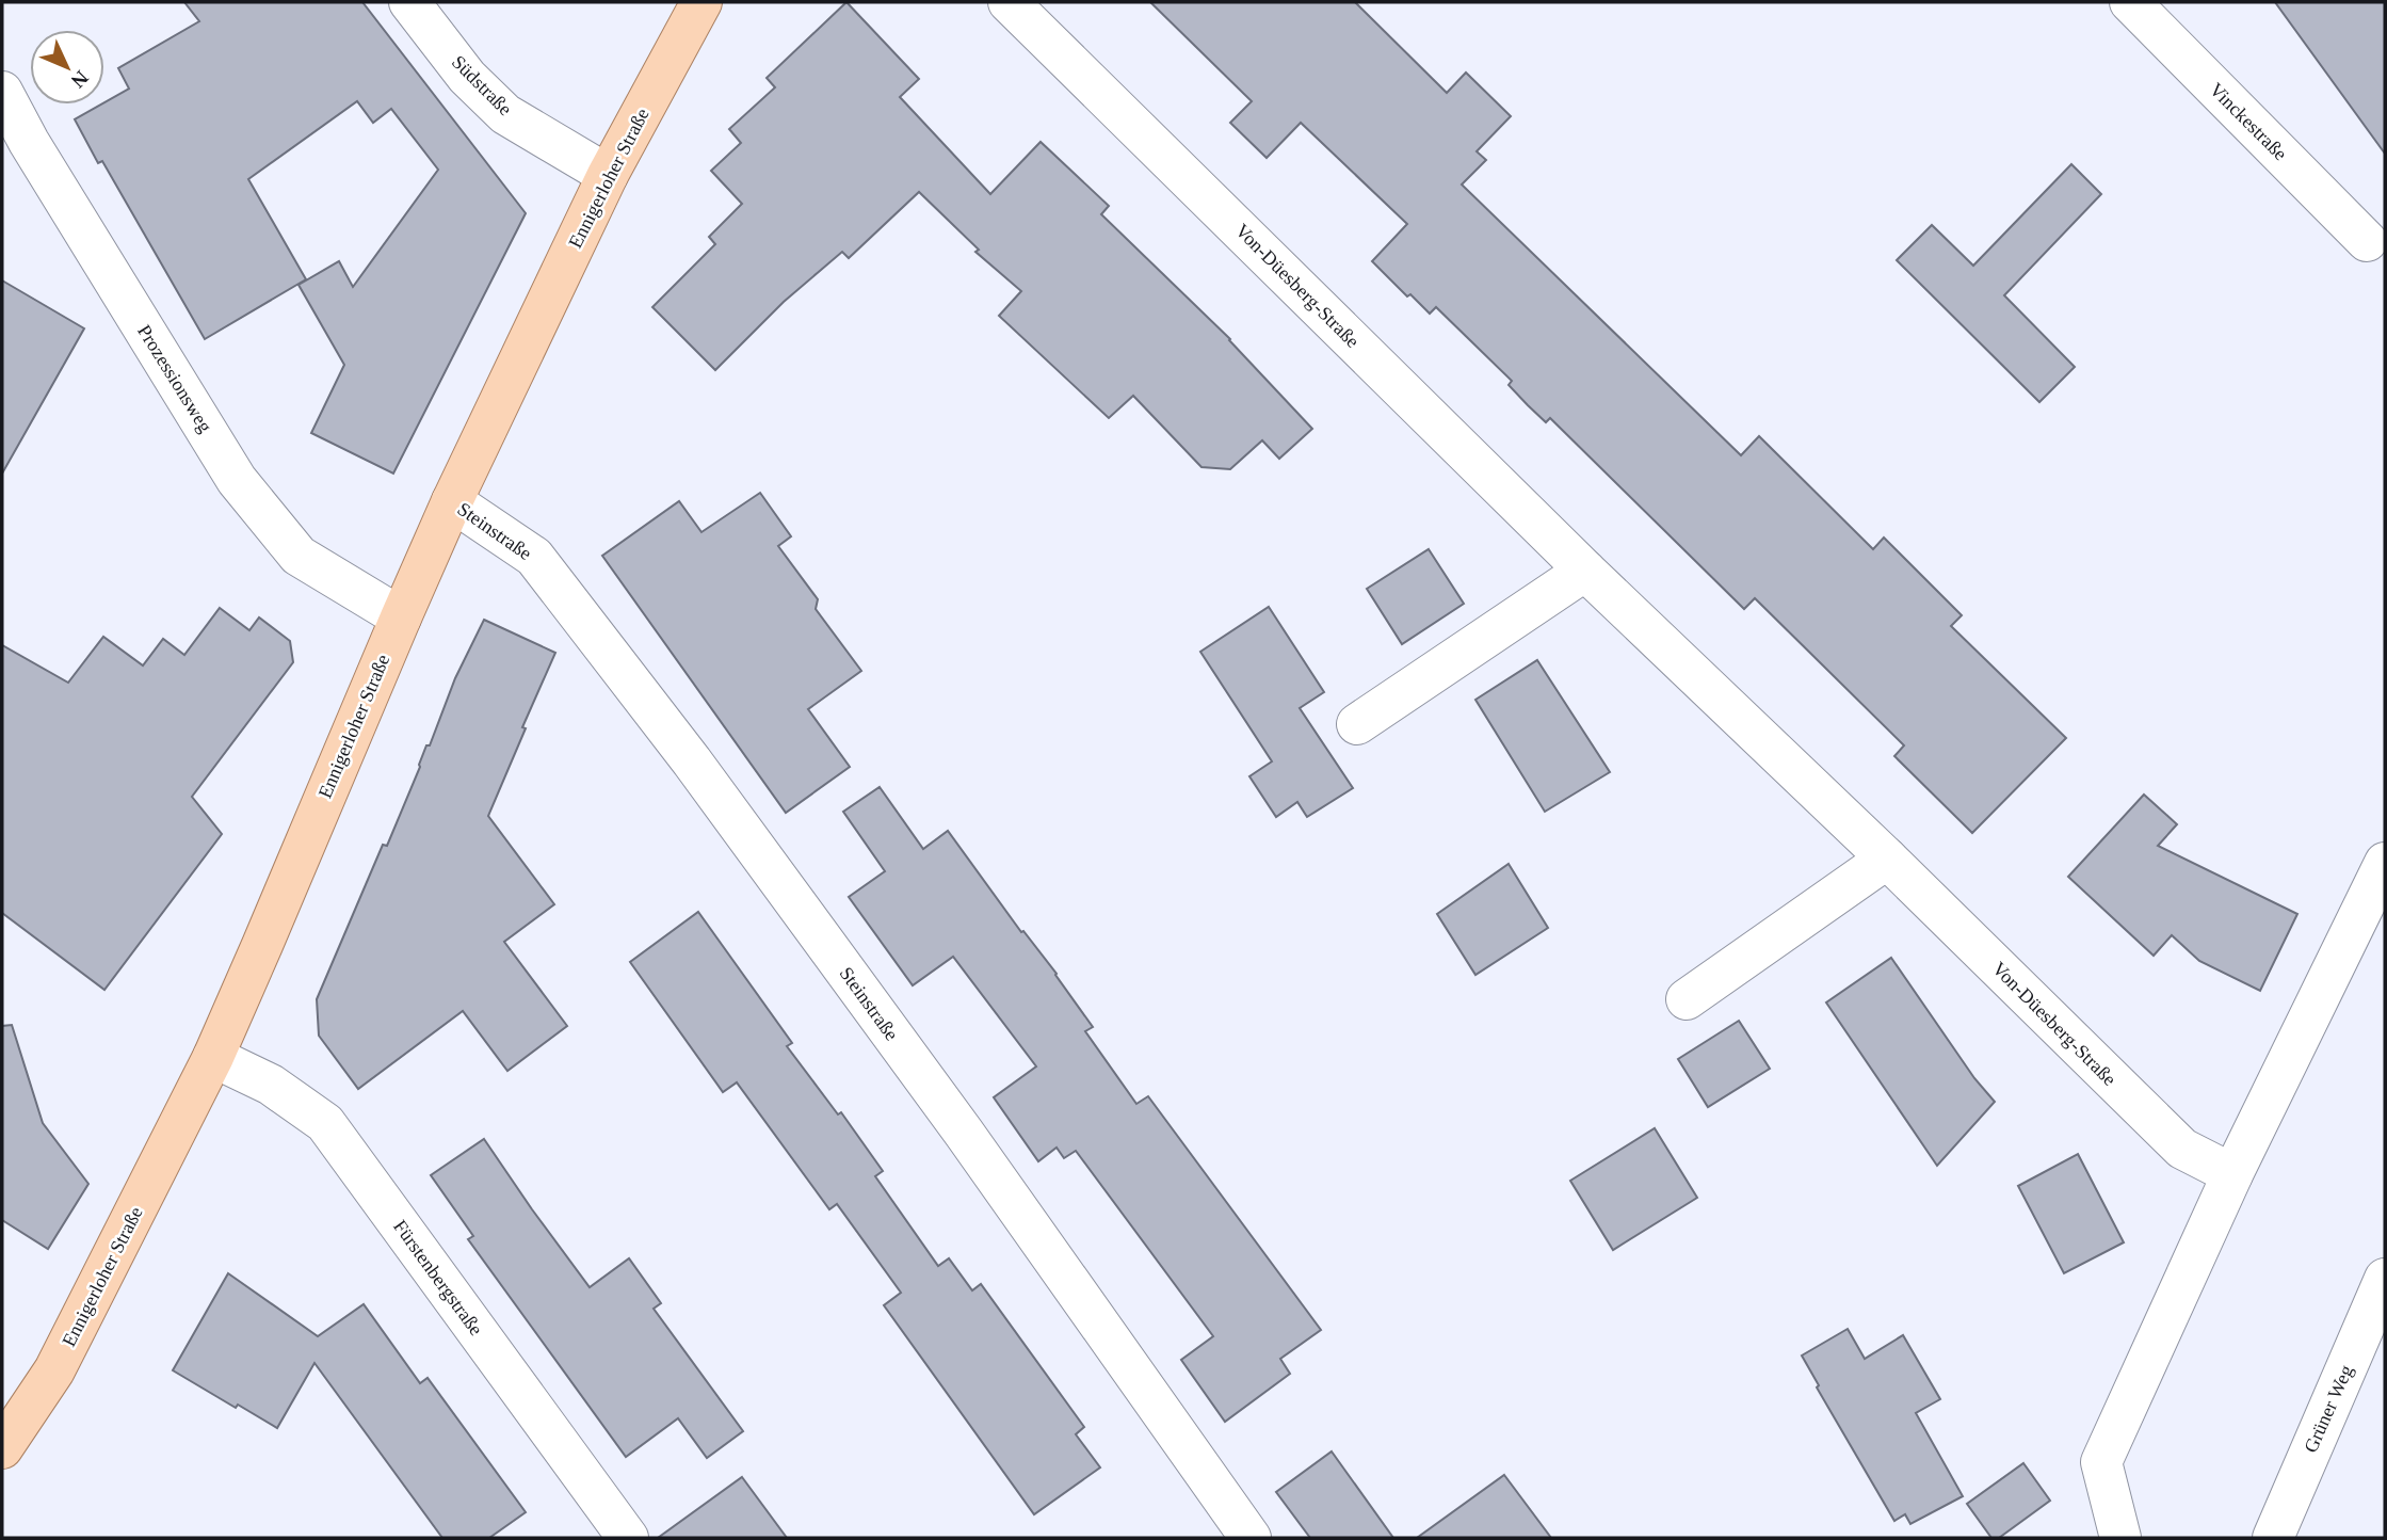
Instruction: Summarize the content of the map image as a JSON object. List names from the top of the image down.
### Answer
{
  "streets": {
    "main road": ["Ennigerloher Straße"],
    "street": [
      "Südstraße",
      "Vinckestraße",
      "Von-Düesberg-Straße",
      "Prozessionsweg",
      "Steinstraße",
      "Fürstenbergstraße",
      "Grüner Weg"
    ]
  },
  "crossings": [
    ["Südstraße", "Ennigerloher Straße"],
    ["Ennigerloher Straße", "Prozessionsweg"],
    ["Ennigerloher Straße", "Steinstraße"],
    ["Ennigerloher Straße", "Fürstenbergstraße"]
  ],
  "north": "bottom right"
}
